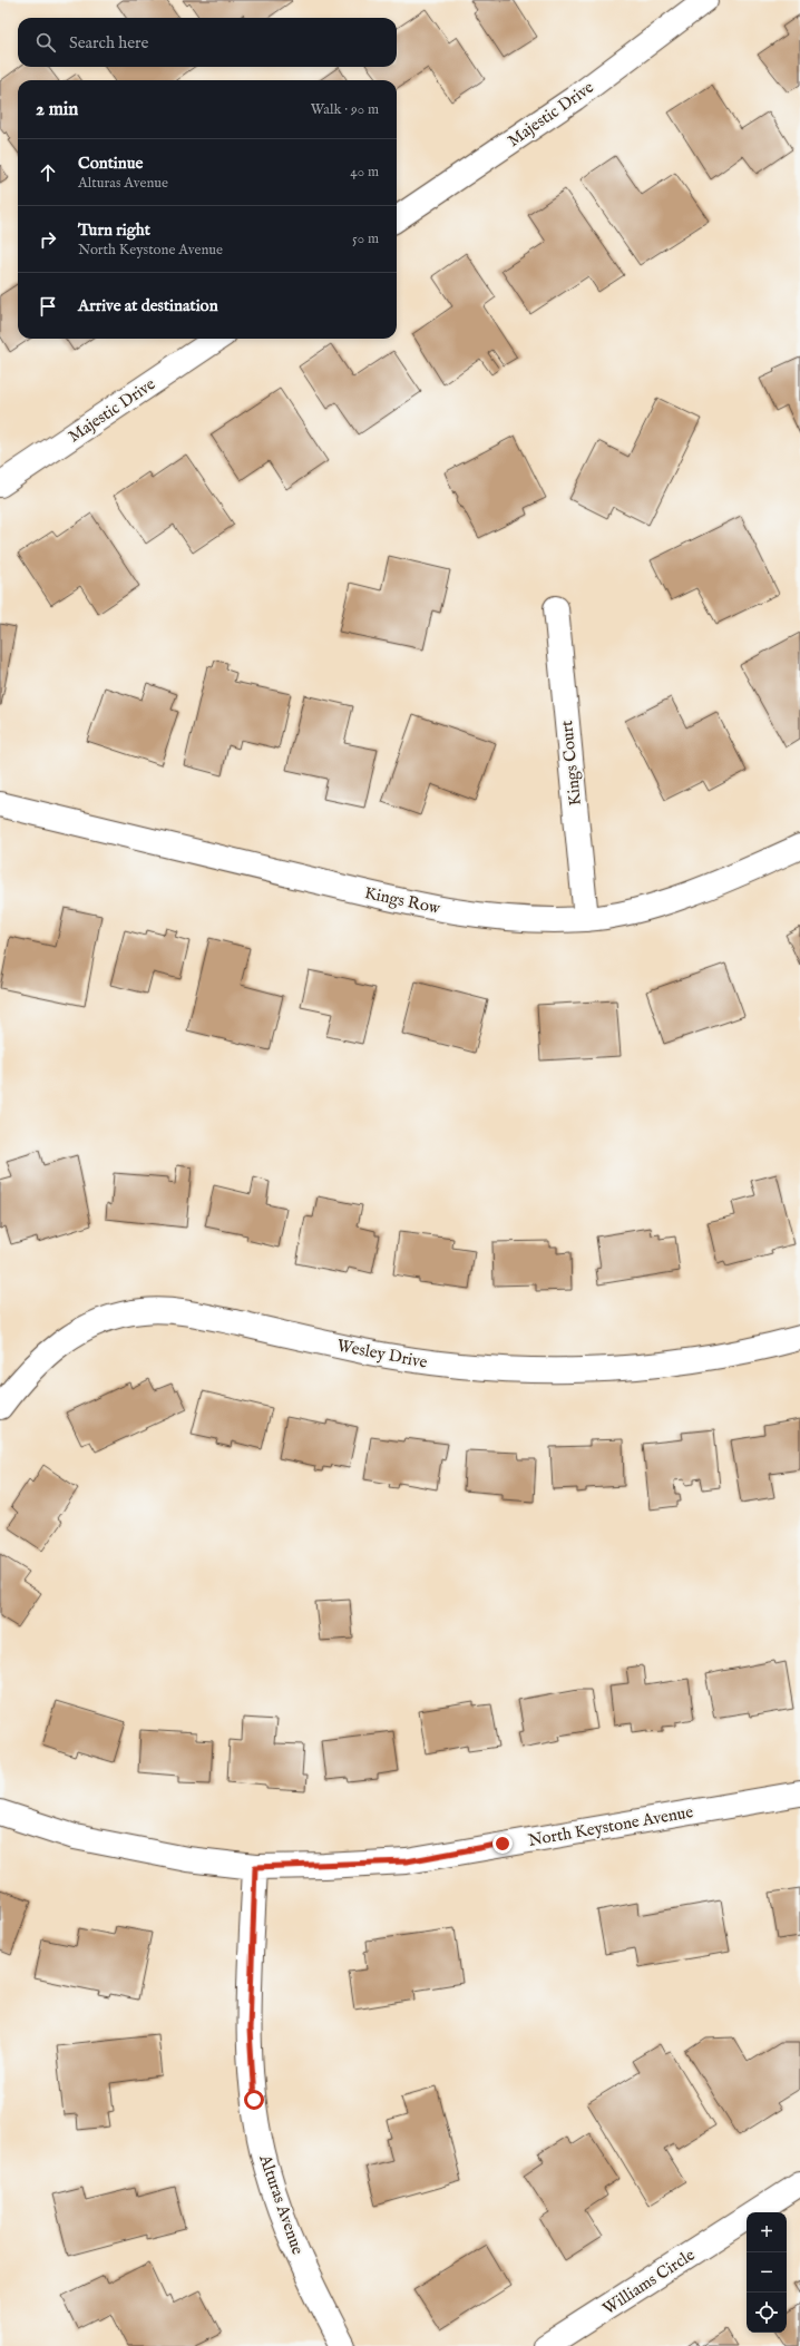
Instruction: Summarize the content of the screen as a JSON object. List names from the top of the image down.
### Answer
{
  "streets": {
    "street": [
      "Majestic Drive",
      "Kings Court",
      "Kings Row",
      "Wesley Drive",
      "North Keystone Avenue",
      "Alturas Avenue",
      "Williams Circle"
    ]
  },
  "crossings": [
    ["Kings Court", "Kings Row"],
    ["North Keystone Avenue", "Alturas Avenue"]
  ],
  "page": {
    "search": "Search here",
    "heading": ["2 min", "Walk · 90 m"],
    "list": [
      ["Continue", "Alturas Avenue", "40 m"],
      ["Turn right", "North Keystone Avenue", "50 m"],
      "Arrive at destination"
    ],
    "map_buttons": ["+", "−"]
  }
}
